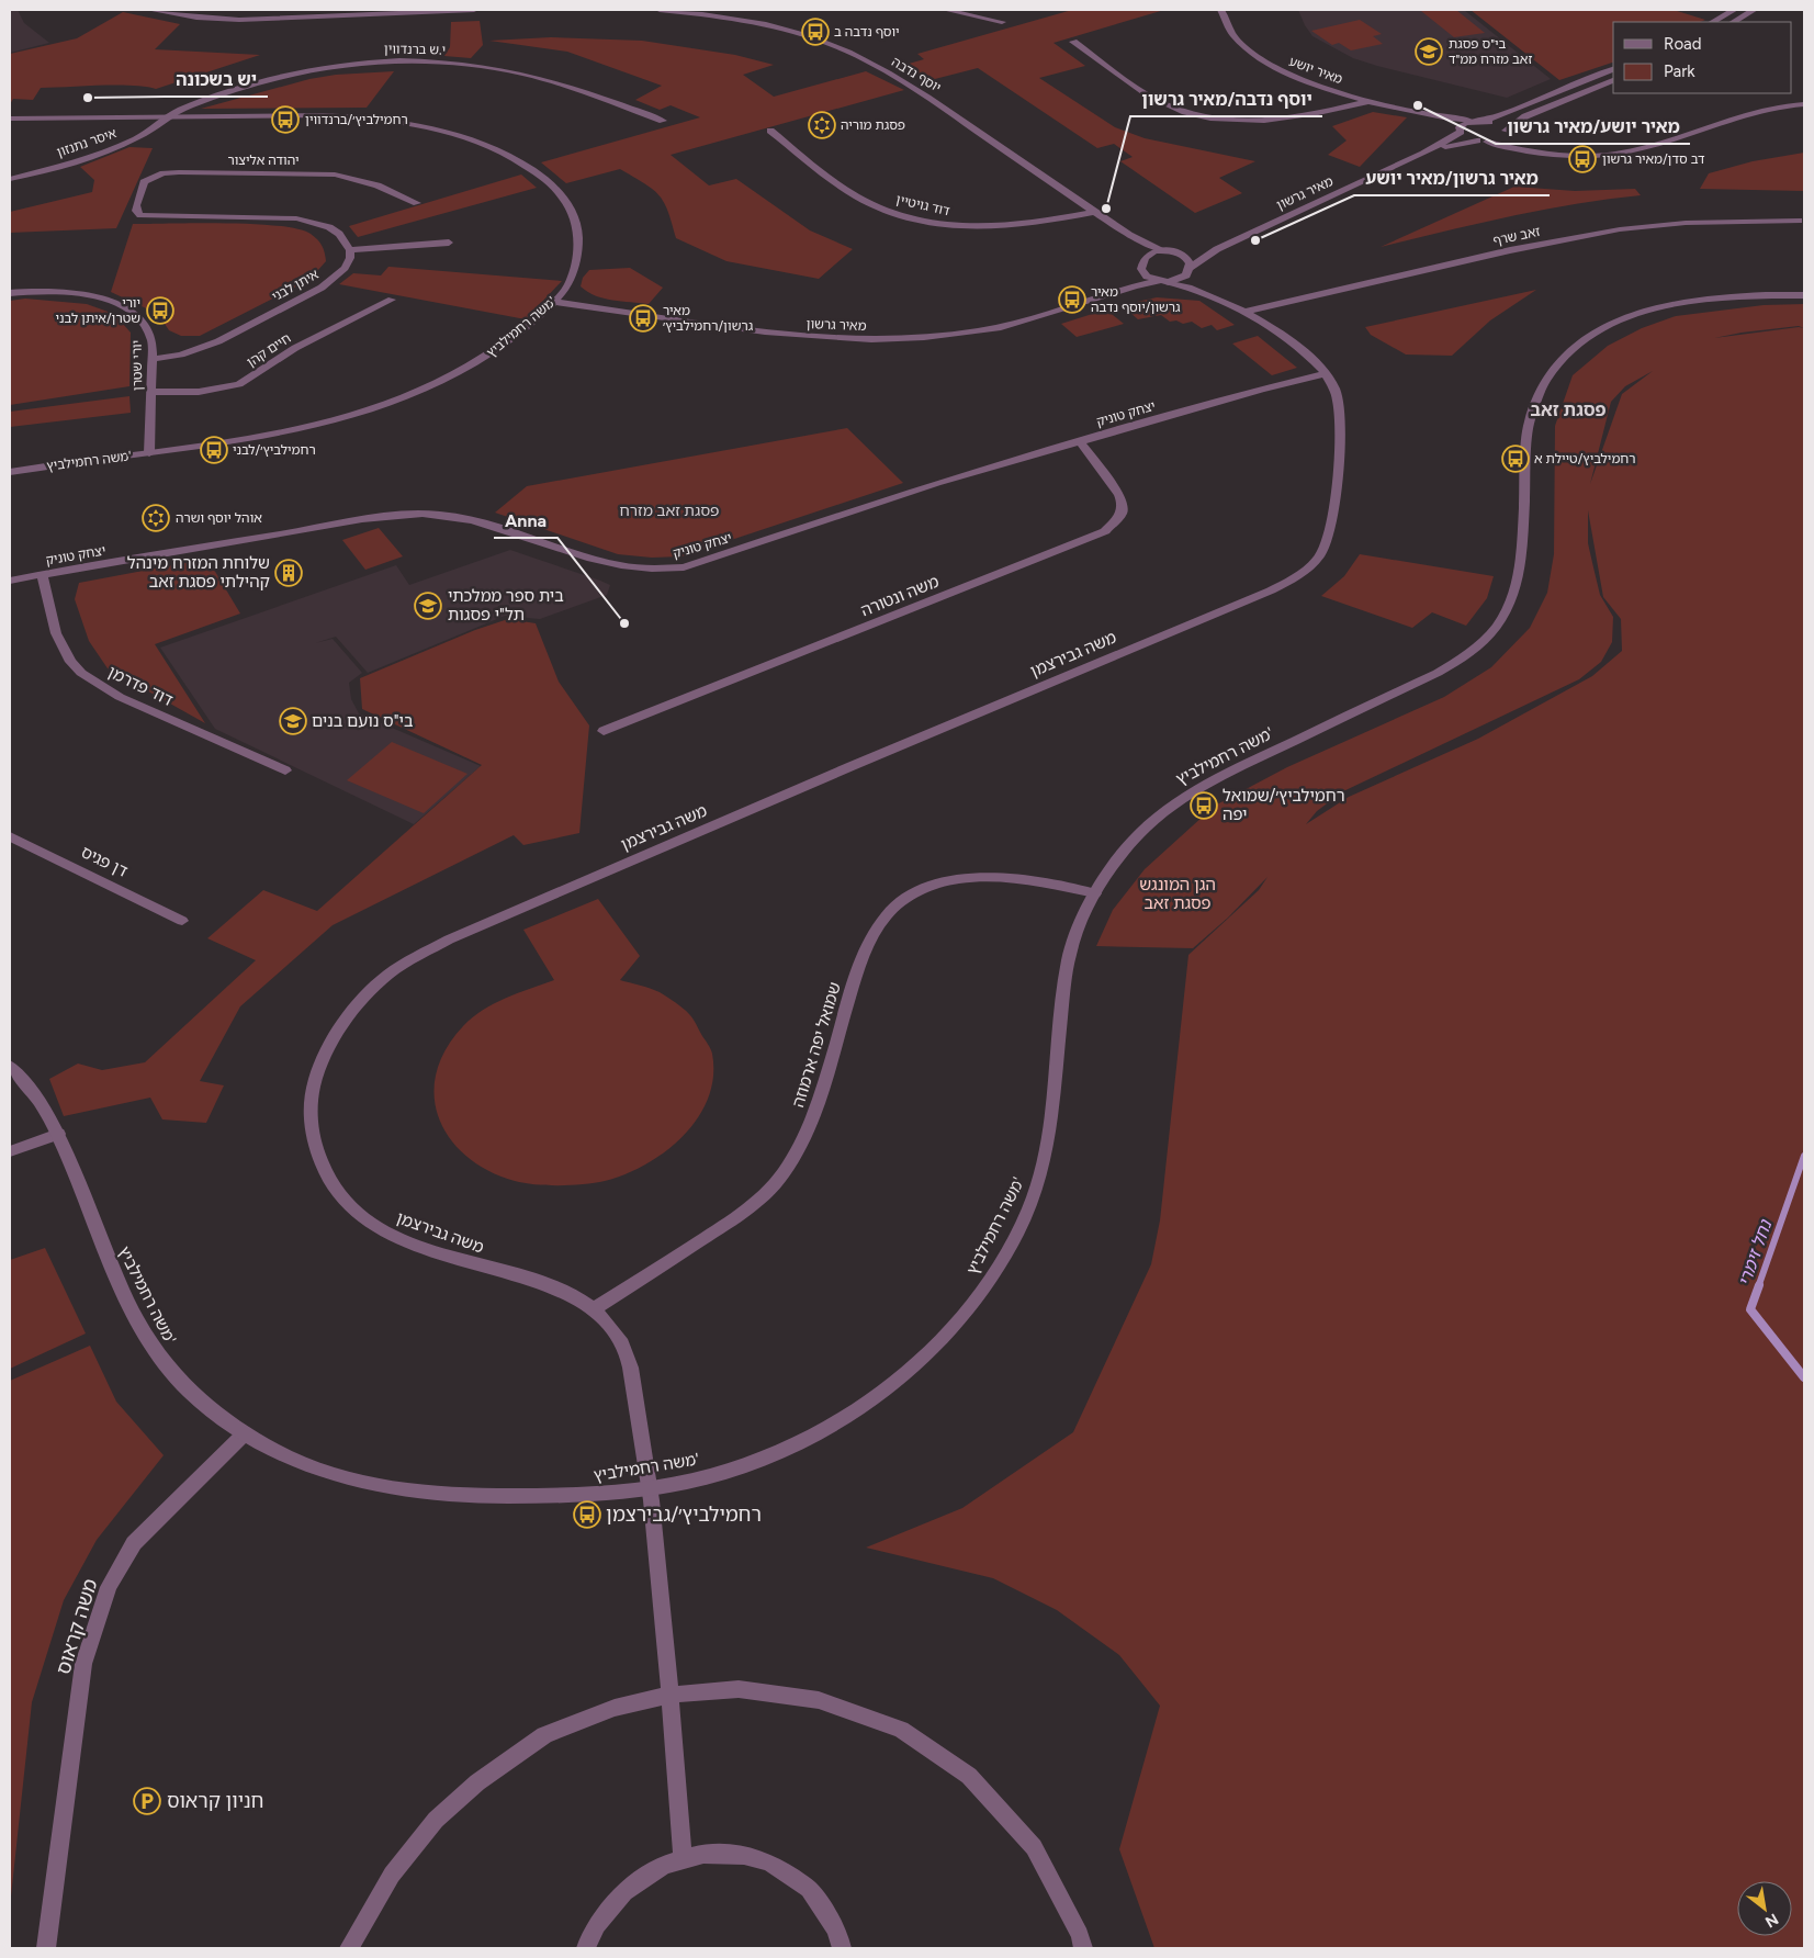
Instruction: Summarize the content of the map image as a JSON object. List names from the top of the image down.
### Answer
{
  "streets": {
    "street": [
      "י.ש ברנדווין",
      "מאיר יושע",
      "יוסף נדבה",
      "איסר נתנזון",
      "יהודה אליצור",
      "מאיר גרשון",
      "דוד גויטיין",
      "זאב שרף",
      "איתן לבני",
      "משה רחמילביץ'",
      "חיים קהן",
      "יורי שטרן",
      "יצחק טוניק",
      "משה ונטורה",
      "משה גבירצמן",
      "דוד פדרמן",
      "דן פגיס",
      "שמואל יפה ארמוזה",
      "משה קראוס"
    ]
  },
  "crossings": [
    ["י.ש ברנדווין", "איסר נתנזון"],
    ["י.ש ברנדווין", "משה רחמילביץ'"],
    ["מאיר יושע", "מאיר גרשון"],
    ["יוסף נדבה", "מאיר גרשון"],
    ["יוסף נדבה", "דוד גויטיין"],
    ["יוסף נדבה", "משה גבירצמן"],
    ["איסר נתנזון", "משה רחמילביץ'"],
    ["יהודה אליצור", "איתן לבני"],
    ["מאיר גרשון", "משה רחמילביץ'"],
    ["מאיר גרשון", "משה גבירצמן"],
    ["זאב שרף", "משה גבירצמן"],
    ["איתן לבני", "יורי שטרן"],
    ["משה רחמילביץ'", "יורי שטרן"],
    ["משה רחמילביץ'", "משה גבירצמן"],
    ["משה רחמילביץ'", "שמואל יפה ארמוזה"],
    ["משה רחמילביץ'", "משה קראוס"],
    ["חיים קהן", "יורי שטרן"],
    ["יצחק טוניק", "משה ונטורה"],
    ["יצחק טוניק", "משה גבירצמן"],
    ["יצחק טוניק", "דוד פדרמן"],
    ["משה גבירצמן", "שמואל יפה ארמוזה"]
  ],
  "districts": ["פסגת זאב", "פסגת זאב מזרח"],
  "water": ["נחל זימרי"],
  "parks": ["הגן המונגש פסגת זאב"],
  "places": {
    "bus stop": [
      "יוסף נדבה ב",
      "רחמילביץ׳/ברנדווין",
      "דב סדן/מאיר גרשון",
      "מאיר גרשון/יוסף נדבה",
      "יורי שטרן/איתן לבני",
      "מאיר גרשון/רחמילביץ׳",
      "רחמילביץ׳/לבני",
      "רחמילביץ/טיילת א",
      "רחמילביץ׳/שמואל יפה",
      "רחמילביץ׳/גבירצמן"
    ],
    "school or university": ["בי\"ס פסגת זאב מזרח ממ\"ד", "בית ספר ממלכתי תל\"י פסגות", "בי\"ס נועם בנים"],
    "other": [
      "יש בשכונה",
      "מאיר יושע/מאיר גרשון",
      "יוסף נדבה/מאיר גרשון",
      "מאיר גרשון/מאיר יושע",
      "Anna"
    ],
    "synagogue": ["פסגת מוריה", "אוהל יוסף ושרה"],
    "building": ["שלוחת המזרח מינהל קהילתי פסגת זאב"],
    "parking": ["חניון קראוס"]
  },
  "legend": ["Road", "Park"],
  "north": "bottom right"
}
